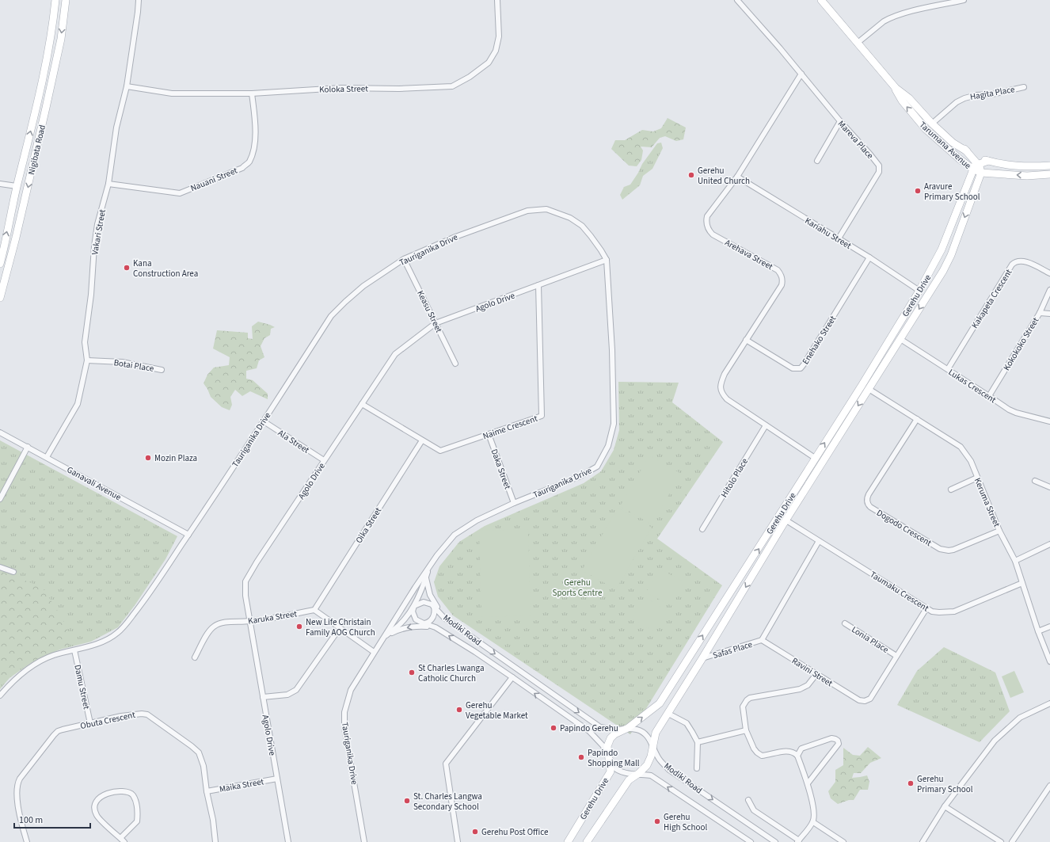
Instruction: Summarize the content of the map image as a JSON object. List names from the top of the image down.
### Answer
{
  "streets": {
    "street": [
      "Koloka Street",
      "Hagita Place",
      "Mareva Place",
      "Tarumana Avenue",
      "Nigibata Road",
      "Nauani Street",
      "Vakari Street",
      "Kariahu Street",
      "Tauriganika Drive",
      "Arehava Street",
      "Gerehu Drive",
      "Kakapeta Crescent",
      "Agolo Drive",
      "Keasu Street",
      "Enehako Street",
      "Kokokoko Street",
      "Botai Place",
      "Lukas Crescent",
      "Naime Crescent",
      "Ala Street",
      "Daka Street",
      "Hitolo Place",
      "Ganavali Avenue",
      "Keruma Street",
      "Oika Street",
      "Dogodo Crescent",
      "Taumaku Crescent",
      "Karuka Street",
      "Modiki Road",
      "Lonia Place",
      "Safas Place",
      "Ravini Street",
      "Damu Street",
      "Obuta Crescent",
      "Maika Street"
    ]
  },
  "crossings": [
    ["Koloka Street", "Nauani Street"],
    ["Koloka Street", "Vakari Street"],
    ["Hagita Place", "Tarumana Avenue"],
    ["Mareva Place", "Kariahu Street"],
    ["Mareva Place", "Arehava Street"],
    ["Tarumana Avenue", "Gerehu Drive"],
    ["Nauani Street", "Vakari Street"],
    ["Vakari Street", "Botai Place"],
    ["Vakari Street", "Ganavali Avenue"],
    ["Kariahu Street", "Arehava Street"],
    ["Kariahu Street", "Gerehu Drive"],
    ["Kariahu Street", "Enehako Street"],
    ["Tauriganika Drive", "Agolo Drive"],
    ["Tauriganika Drive", "Keasu Street"],
    ["Tauriganika Drive", "Ala Street"],
    ["Tauriganika Drive", "Daka Street"],
    ["Tauriganika Drive", "Ganavali Avenue"],
    ["Tauriganika Drive", "Modiki Road"],
    ["Tauriganika Drive", "Damu Street"],
    ["Arehava Street", "Gerehu Drive"],
    ["Arehava Street", "Enehako Street"],
    ["Arehava Street", "Hitolo Place"],
    ["Gerehu Drive", "Lukas Crescent"],
    ["Gerehu Drive", "Keruma Street"],
    ["Gerehu Drive", "Taumaku Crescent"],
    ["Gerehu Drive", "Modiki Road"],
    ["Gerehu Drive", "Safas Place"],
    ["Kakapeta Crescent", "Lukas Crescent"],
    ["Agolo Drive", "Keasu Street"],
    ["Agolo Drive", "Naime Crescent"],
    ["Agolo Drive", "Ala Street"],
    ["Agolo Drive", "Karuka Street"],
    ["Agolo Drive", "Maika Street"],
    ["Kokokoko Street", "Lukas Crescent"],
    ["Naime Crescent", "Daka Street"],
    ["Naime Crescent", "Oika Street"],
    ["Keruma Street", "Dogodo Crescent"],
    ["Keruma Street", "Taumaku Crescent"],
    ["Oika Street", "Karuka Street"],
    ["Taumaku Crescent", "Ravini Street"],
    ["Lonia Place", "Ravini Street"],
    ["Safas Place", "Ravini Street"],
    ["Damu Street", "Obuta Crescent"],
    ["Obuta Crescent", "Maika Street"]
  ],
  "parks": ["Gerehu Sports Centre"],
  "places": [
    "Gerehu United Church",
    "Aravure Primary School",
    "Kana Construction Area",
    "Mozin Plaza",
    "New Life Christain Family AOG Church",
    "St Charles Lwanga Catholic Church",
    "Gerehu Vegetable Market",
    "Papindo Gerehu",
    "Papindo Shopping Mall",
    "Gerehu Primary School",
    "St. Charles Langwa Secondary School",
    "Gerehu High School",
    "Gerehu Post Office"
  ],
  "scale_bar": "100 m"
}
